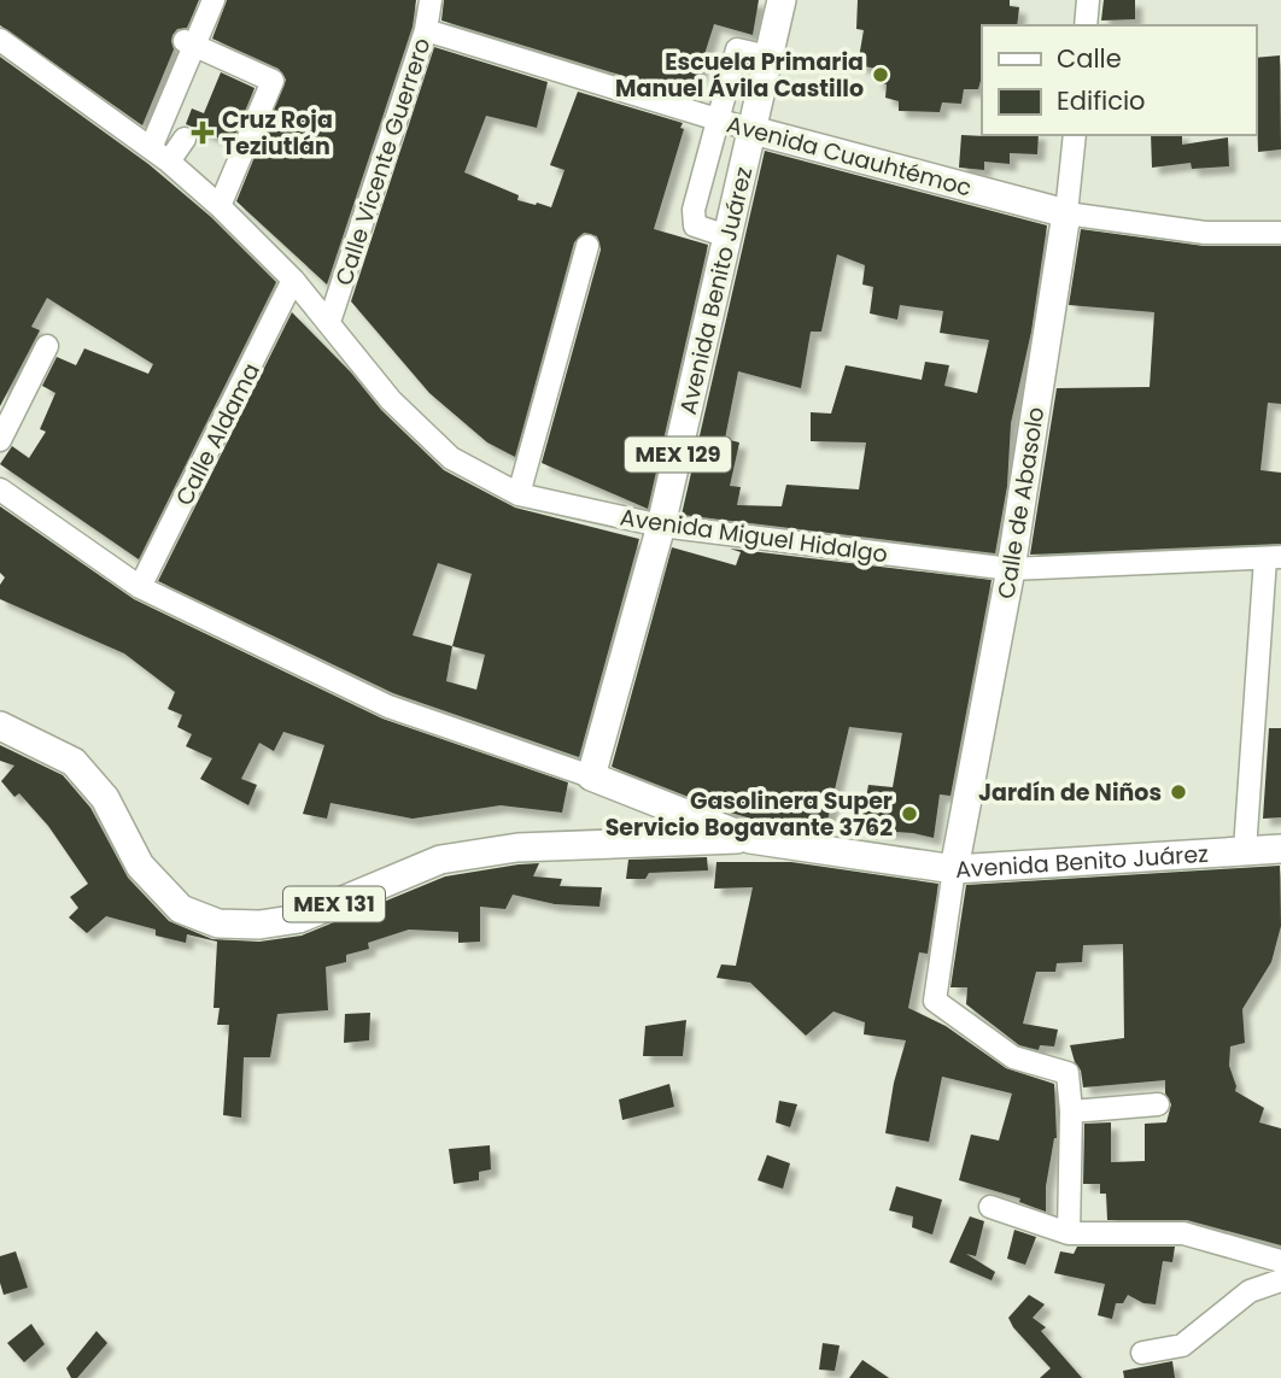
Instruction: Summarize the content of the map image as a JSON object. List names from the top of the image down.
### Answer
{
  "streets": {
    "main road": [
      "Avenida Cuauhtémoc",
      "Avenida Benito Juárez",
      "MEX 129",
      "Calle de Abasolo",
      "MEX 131"
    ],
    "street": ["Calle Vicente Guerrero", "Calle Aldama", "Avenida Miguel Hidalgo"]
  },
  "crossings": [
    ["Avenida Cuauhtémoc", "Calle Vicente Guerrero"],
    ["Avenida Cuauhtémoc", "Avenida Benito Juárez"],
    ["Avenida Cuauhtémoc", "Calle de Abasolo"],
    ["Calle Vicente Guerrero", "Avenida Miguel Hidalgo"],
    ["Avenida Benito Juárez", "Calle Aldama"],
    ["Avenida Benito Juárez", "Calle de Abasolo"],
    ["Avenida Benito Juárez", "Avenida Miguel Hidalgo"],
    ["Avenida Benito Juárez", "MEX 131"],
    ["Calle Aldama", "Avenida Miguel Hidalgo"],
    ["Calle de Abasolo", "Avenida Miguel Hidalgo"]
  ],
  "places": {
    "other": ["Escuela Primaria Manuel Ávila Castillo", "Jardín de Niños", "Gasolinera Super Servicio Bogavante 3762"],
    "health": ["Cruz Roja Teziutlán"]
  },
  "legend": ["Calle", "Edificio"]
}
